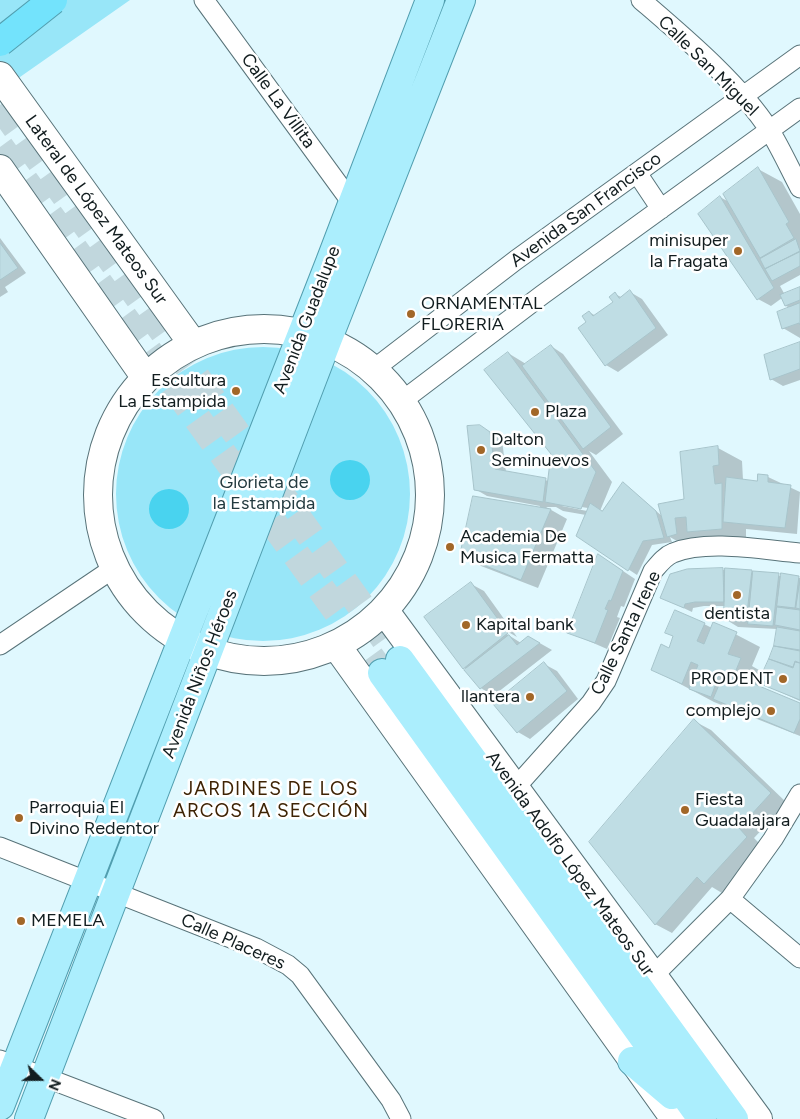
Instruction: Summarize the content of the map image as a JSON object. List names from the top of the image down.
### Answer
{
  "streets": {
    "main road": [
      "Lateral de López Mateos Sur",
      "Avenida Guadalupe",
      "Avenida Niños Héroes",
      "Avenida Adolfo López Mateos Sur"
    ],
    "street": [
      "Calle San Miguel",
      "Calle La Villita",
      "Avenida San Francisco",
      "Calle Santa Irene",
      "Calle Placeres"
    ]
  },
  "crossings": [
    ["Calle San Miguel", "Avenida San Francisco"],
    ["Calle La Villita", "Avenida Guadalupe"],
    ["Avenida Guadalupe", "Avenida Niños Héroes"],
    ["Calle Santa Irene", "Avenida Adolfo López Mateos Sur"],
    ["Avenida Niños Héroes", "Calle Placeres"]
  ],
  "districts": ["JARDINES DE LOS ARCOS 1A SECCIÓN"],
  "parks": ["Glorieta de la Estampida"],
  "places": [
    "minisuper la Fragata",
    "ORNAMENTAL FLORERIA",
    "Escultura La Estampida",
    "Plaza",
    "Dalton Seminuevos",
    "Academia De Musica Fermatta",
    "dentista",
    "Kapital bank",
    "PRODENT",
    "llantera",
    "complejo",
    "Fiesta Guadalajara",
    "Parroquia El Divino Redentor",
    "MEMELA"
  ],
  "north": "right"
}
